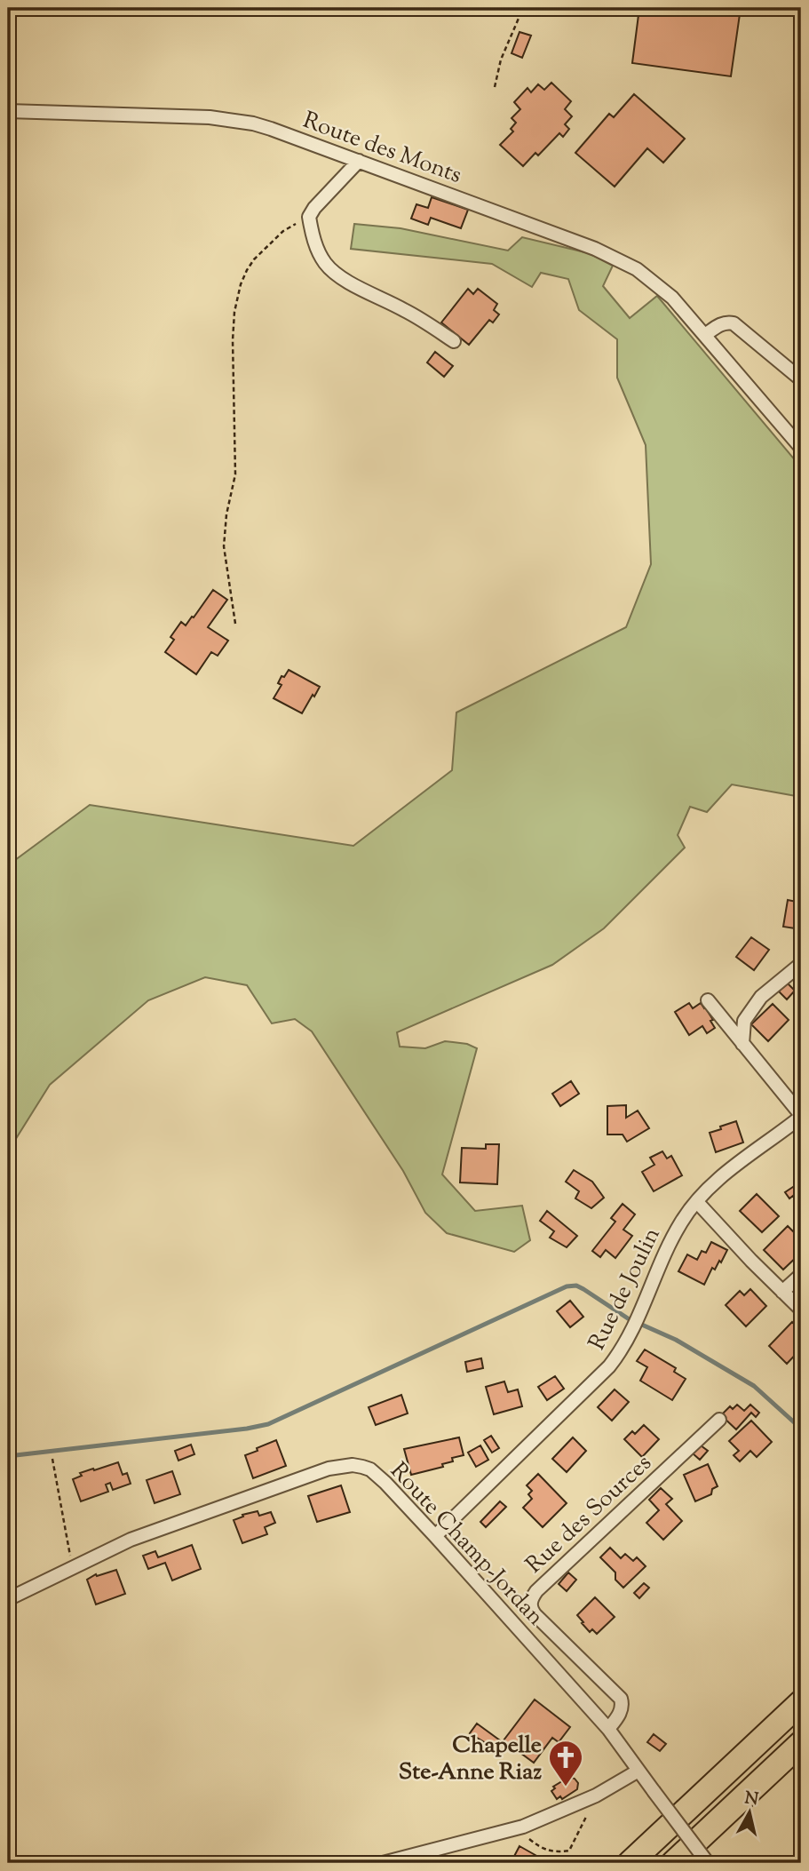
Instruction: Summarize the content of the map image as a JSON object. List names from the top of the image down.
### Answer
{
  "streets": {
    "street": [
      "Route des Monts",
      "Rue de Joulin",
      "Rue des Sources",
      "Route Champ-Jordan"
    ]
  },
  "crossings": [
    ["Rue de Joulin", "Route Champ-Jordan"],
    ["Rue des Sources", "Route Champ-Jordan"]
  ],
  "places": {
    "church": ["Chapelle Ste-Anne Riaz"]
  },
  "north": "top"
}
